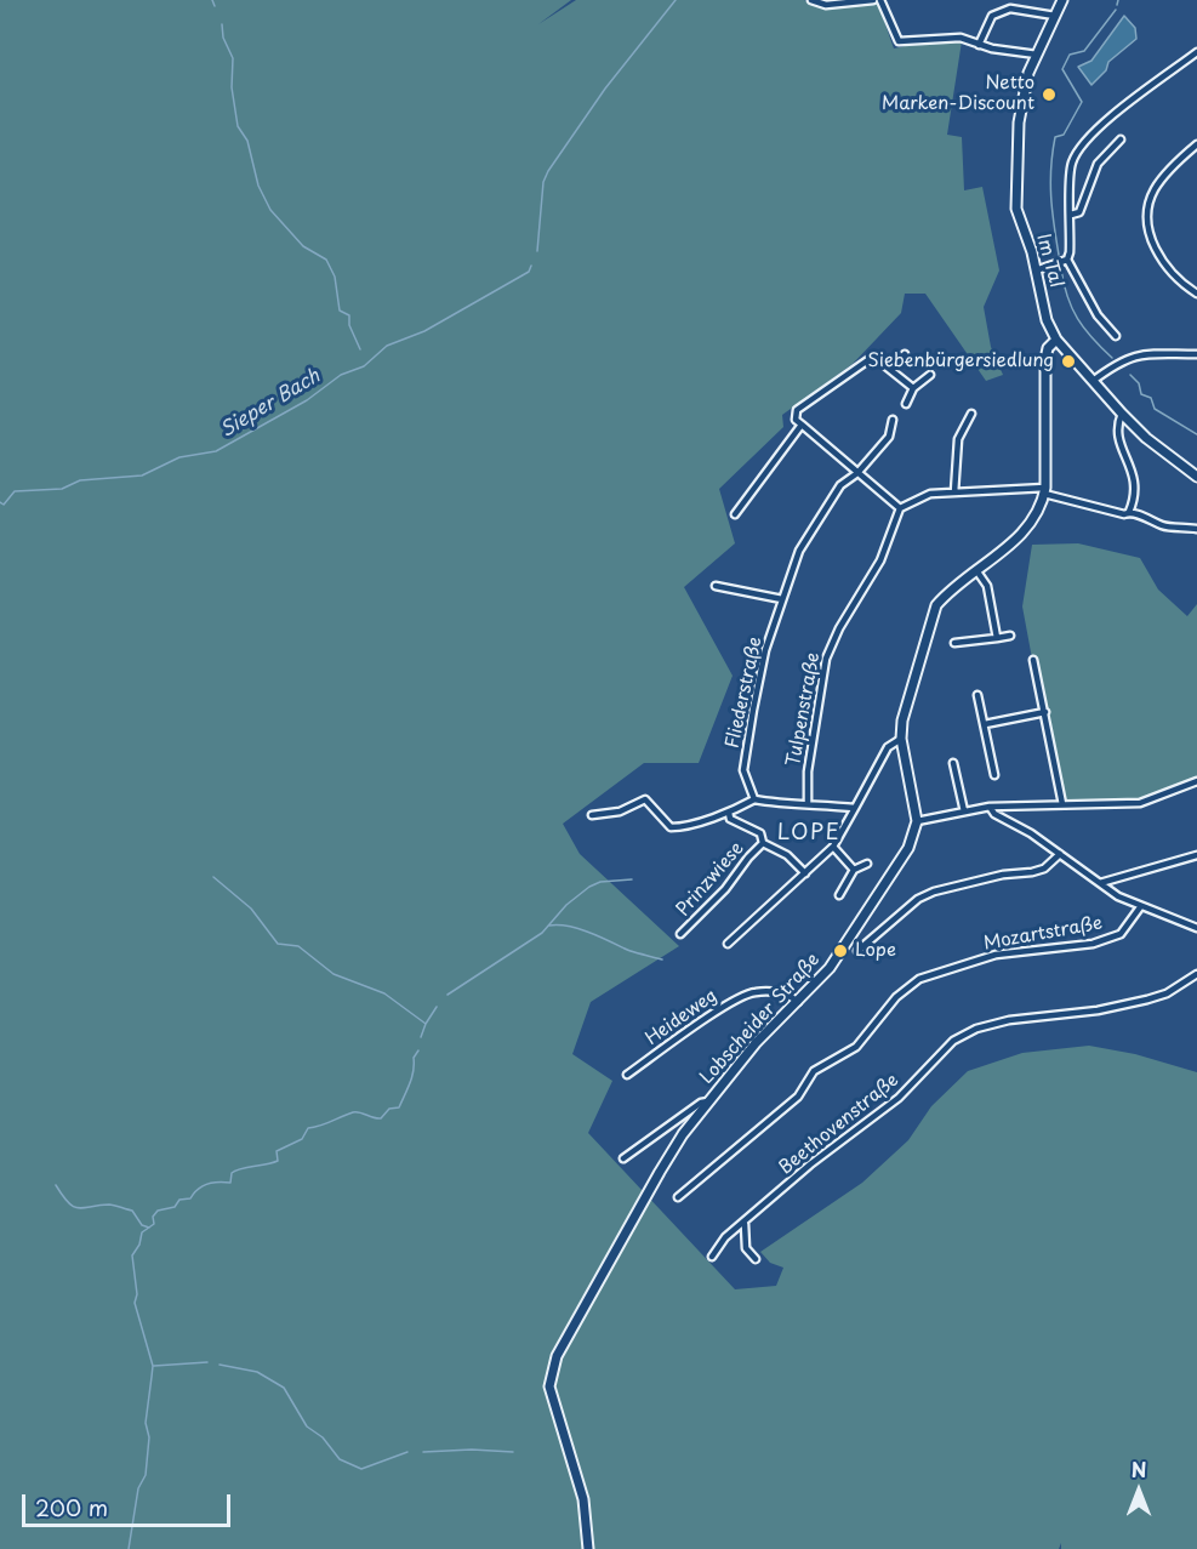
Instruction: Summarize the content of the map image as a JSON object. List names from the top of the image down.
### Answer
{
  "streets": {
    "street": [
      "Im Tal",
      "Fliederstraße",
      "Tulpenstraße",
      "Prinzwiese",
      "Mozartstraße",
      "Heideweg",
      "Lobscheider Straße",
      "Beethovenstraße"
    ]
  },
  "crossings": [
    ["Heideweg", "Lobscheider Straße"]
  ],
  "districts": ["LOPE"],
  "water": ["Sieper Bach"],
  "places": ["Netto Marken-Discount", "Siebenbürgersiedlung", "Lope"],
  "scale_bar": "200 m",
  "north": "top"
}
